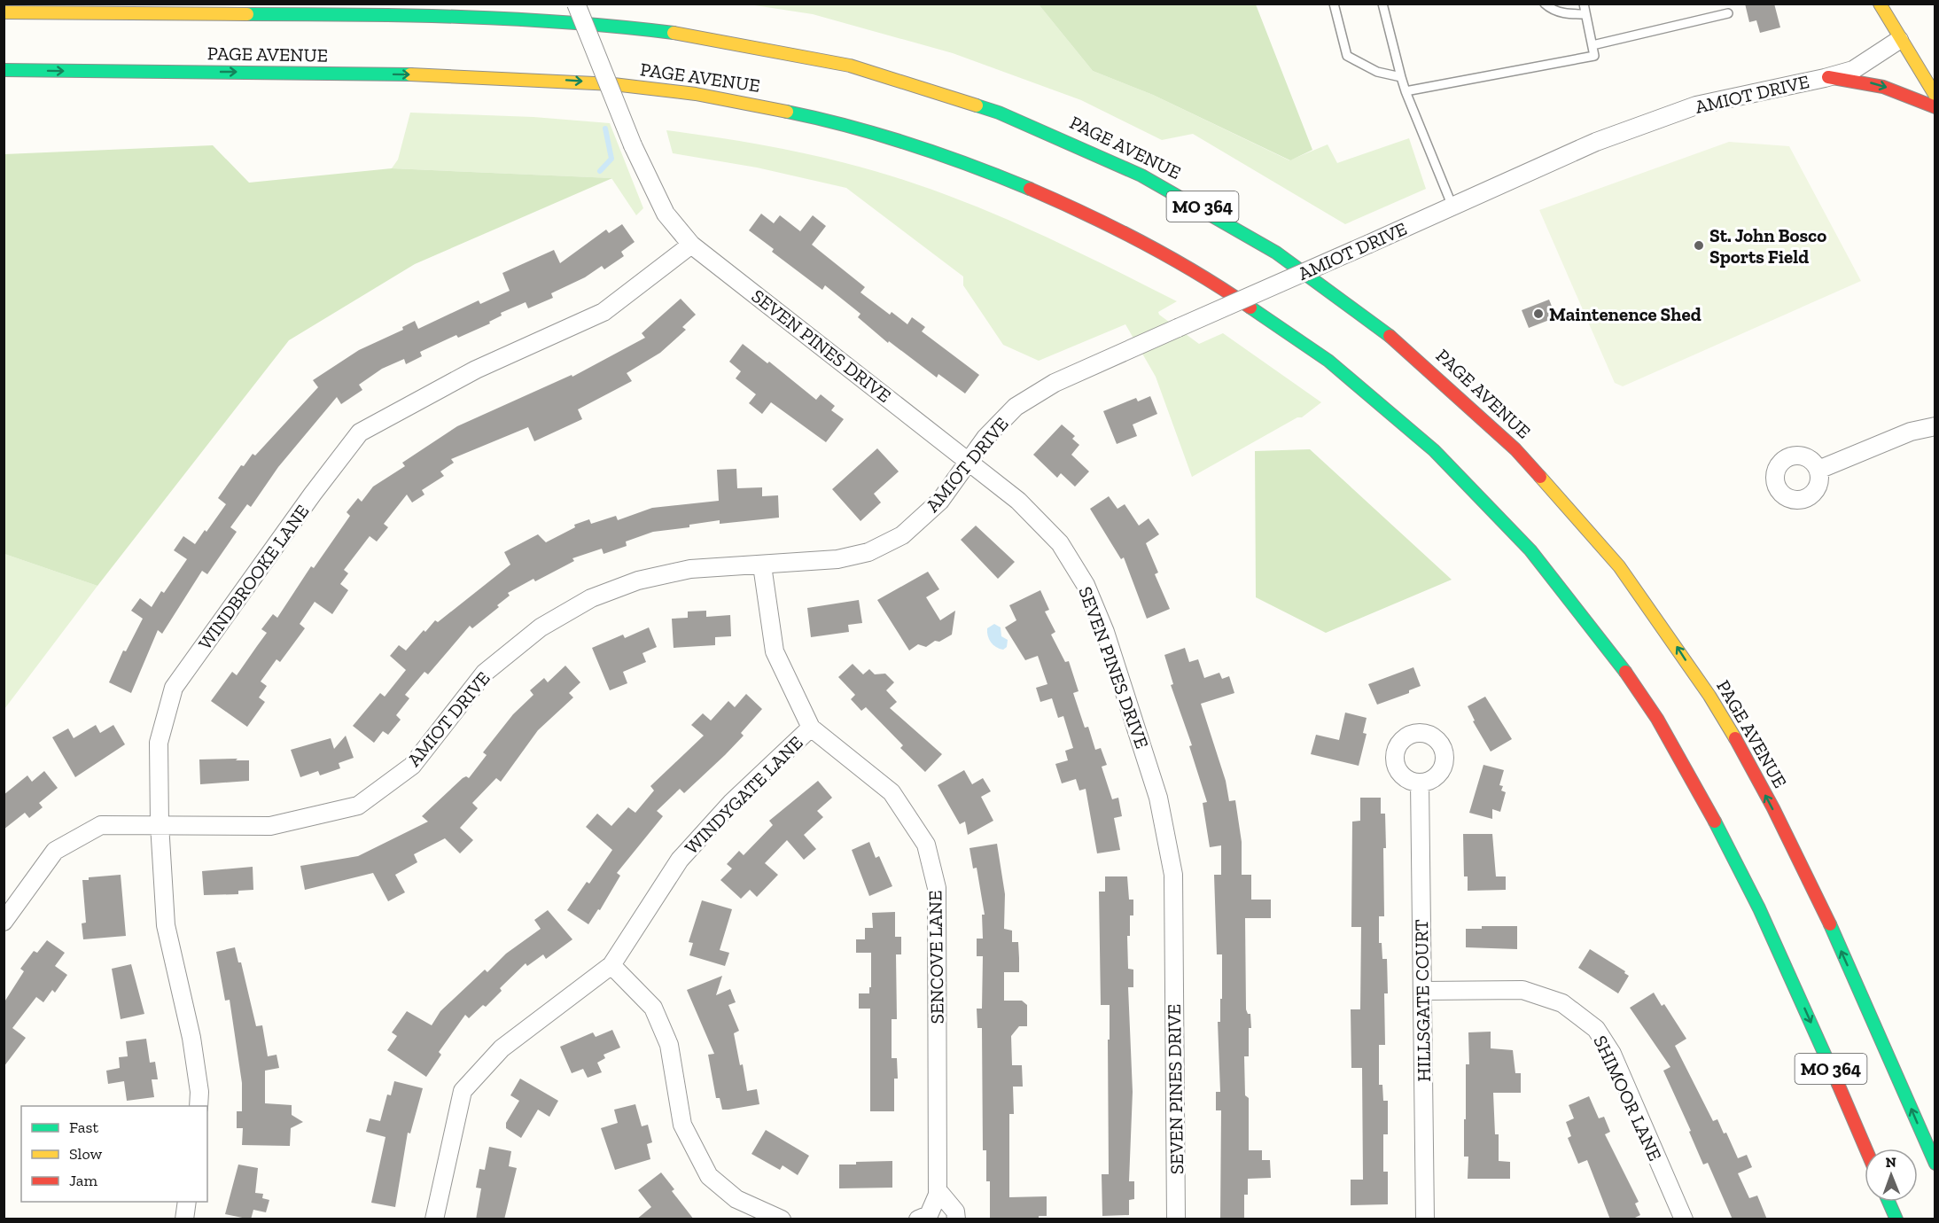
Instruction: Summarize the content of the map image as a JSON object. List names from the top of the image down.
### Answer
{
  "streets": {
    "main road": ["PAGE AVENUE", "MO 364"],
    "street": [
      "AMIOT DRIVE",
      "SEVEN PINES DRIVE",
      "WINDBROOKE LANE",
      "WINDYGATE LANE",
      "SENCOVE LANE",
      "HILLSGATE COURT",
      "SHIMOOR LANE"
    ]
  },
  "crossings": [
    ["AMIOT DRIVE", "SEVEN PINES DRIVE"],
    ["AMIOT DRIVE", "WINDBROOKE LANE"],
    ["AMIOT DRIVE", "SENCOVE LANE"],
    ["SEVEN PINES DRIVE", "WINDBROOKE LANE"],
    ["WINDYGATE LANE", "SENCOVE LANE"],
    ["HILLSGATE COURT", "SHIMOOR LANE"]
  ],
  "places": ["St. John Bosco Sports Field", "Maintenence Shed"],
  "legend": ["Fast", "Slow", "Jam"],
  "north": "top"
}
